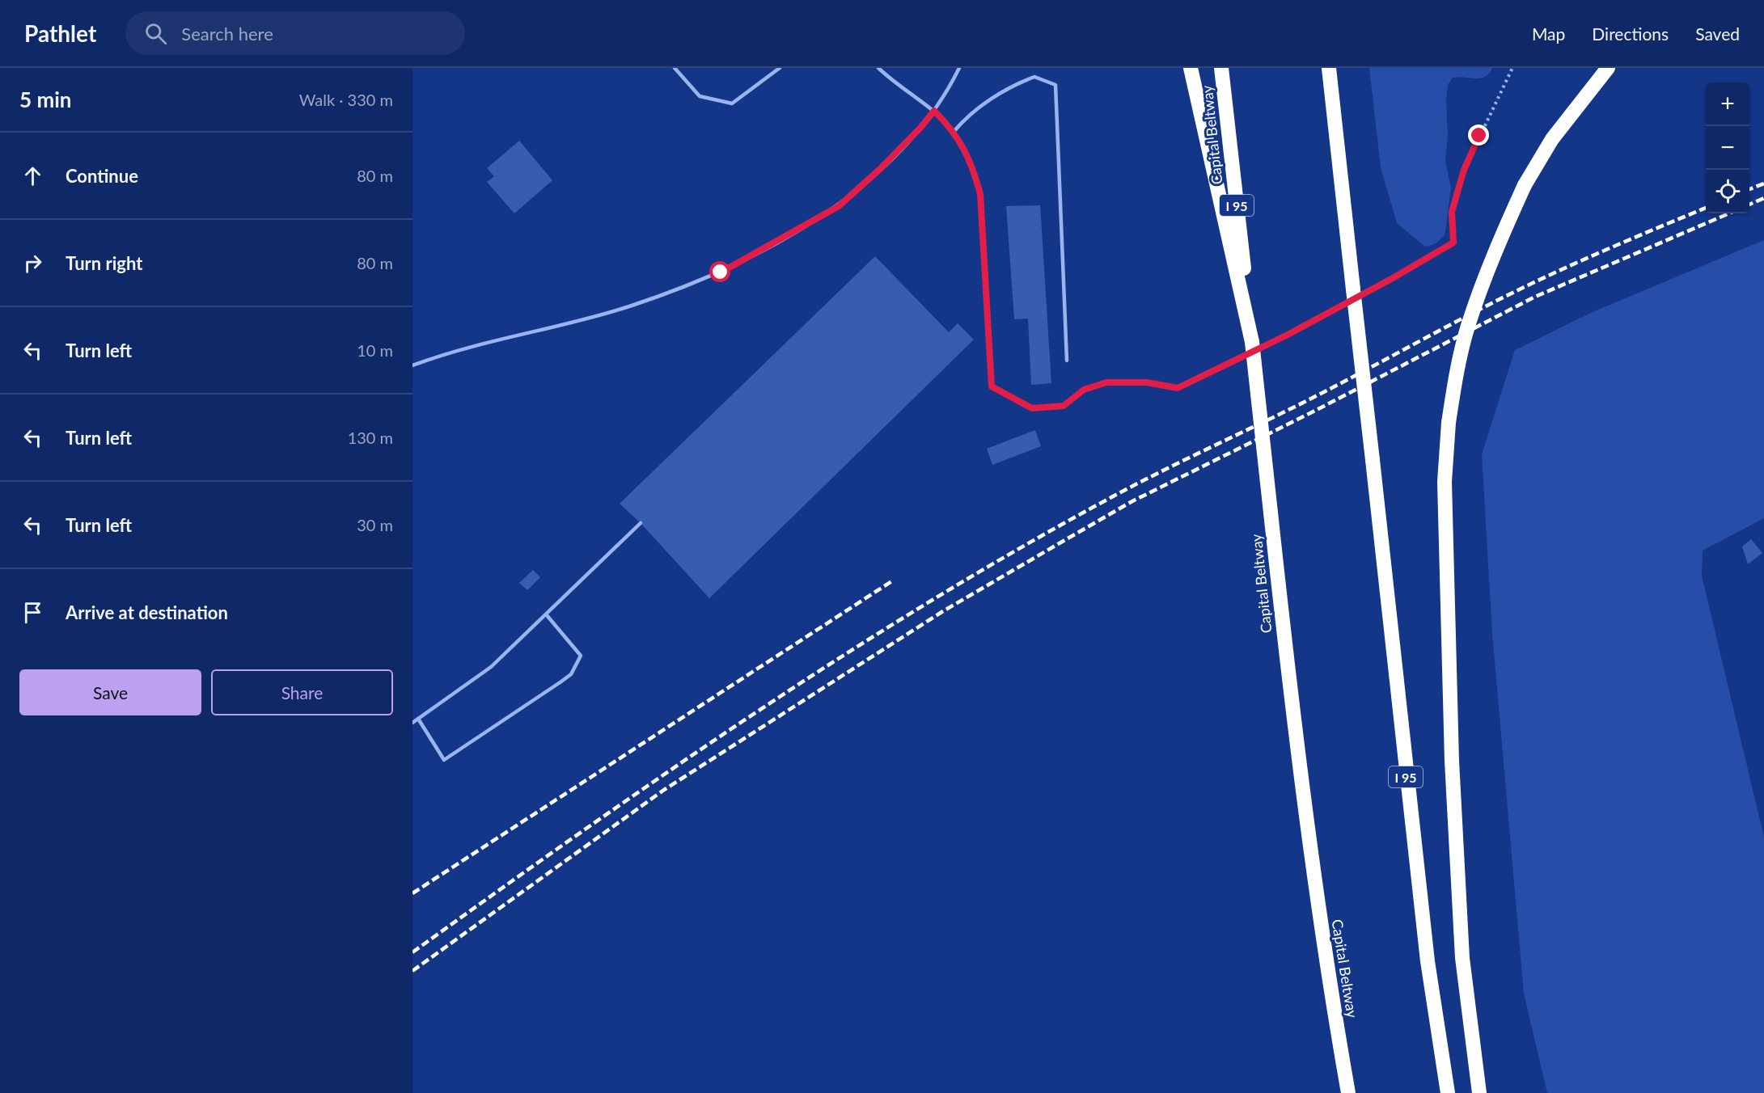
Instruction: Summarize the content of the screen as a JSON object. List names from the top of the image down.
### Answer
{
  "streets": {
    "highway": ["Capital Beltway", "I 95"]
  },
  "page": {
    "header": "Pathlet",
    "search": "Search here",
    "nav": ["Map", "Directions", "Saved"],
    "heading": ["5 min", "Walk · 330 m"],
    "map_buttons": ["+", "−"],
    "list": [
      ["Continue", "80 m"],
      ["Turn right", "80 m"],
      ["Turn left", "10 m"],
      ["Turn left", "130 m"],
      ["Turn left", "30 m"],
      "Arrive at destination"
    ],
    "buttons": ["Save", "Share"]
  }
}
